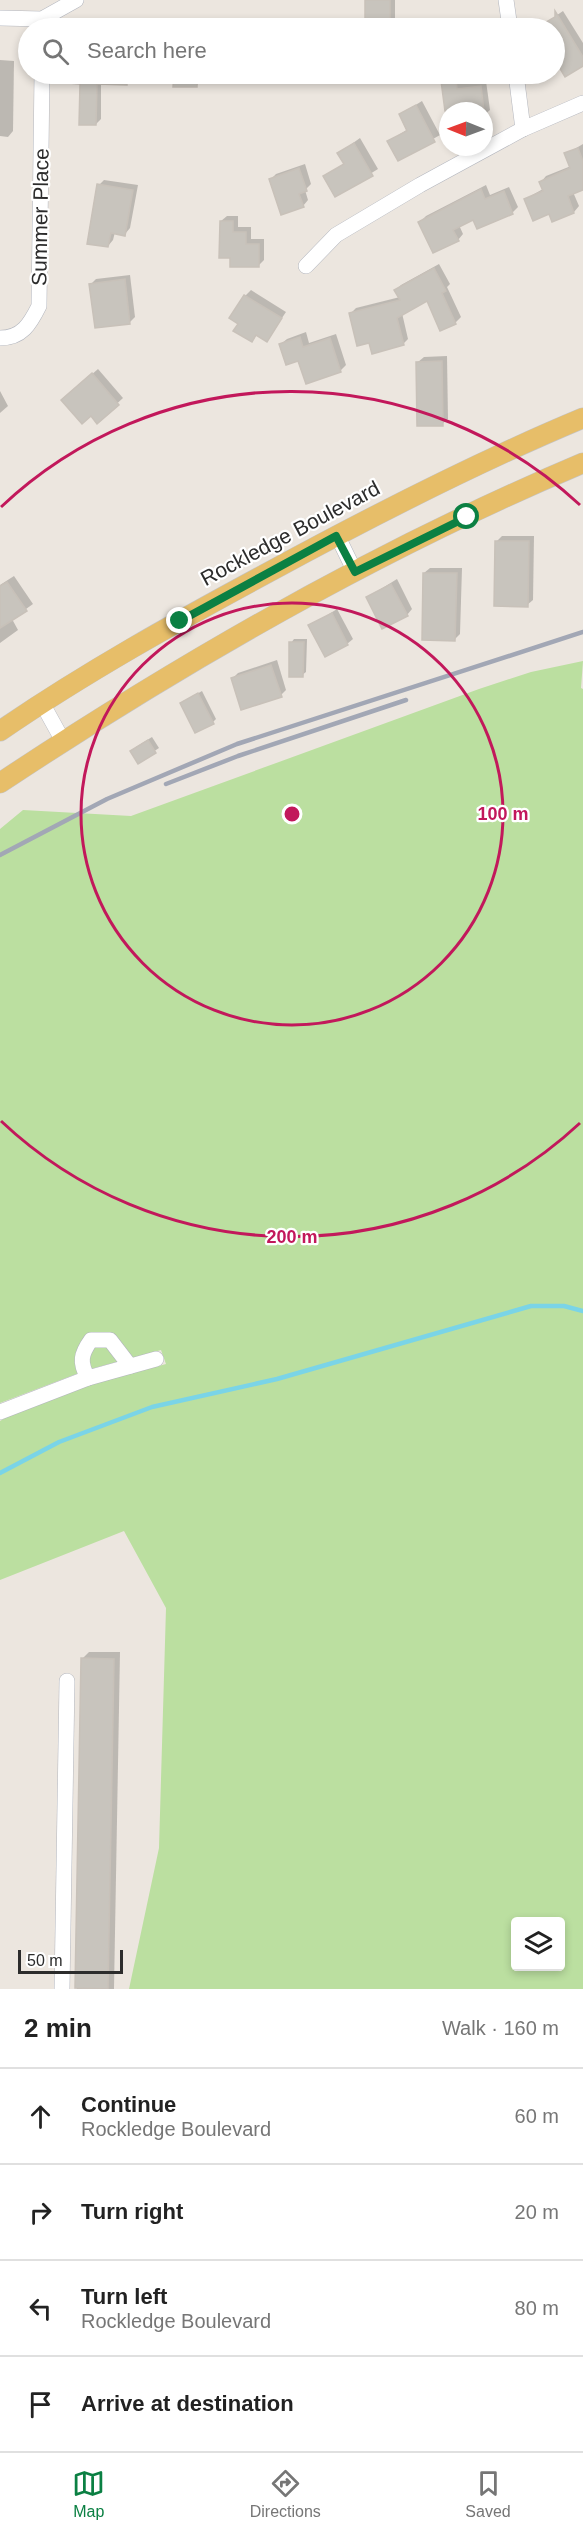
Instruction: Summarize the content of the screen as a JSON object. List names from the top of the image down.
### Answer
{
  "streets": {
    "main road": ["Rockledge Boulevard"],
    "street": ["Summer Place"]
  },
  "scale_bar": "50 m",
  "north": "left",
  "page": {
    "search": "Search here",
    "scale": "50 m",
    "heading": ["2 min", "Walk · 160 m"],
    "list": [
      ["Continue", "Rockledge Boulevard", "60 m"],
      ["Turn right", "20 m"],
      ["Turn left", "Rockledge Boulevard", "80 m"],
      "Arrive at destination"
    ],
    "nav": ["Map", "Directions", "Saved"]
  },
  "rings": ["100 m", "200 m"]
}
